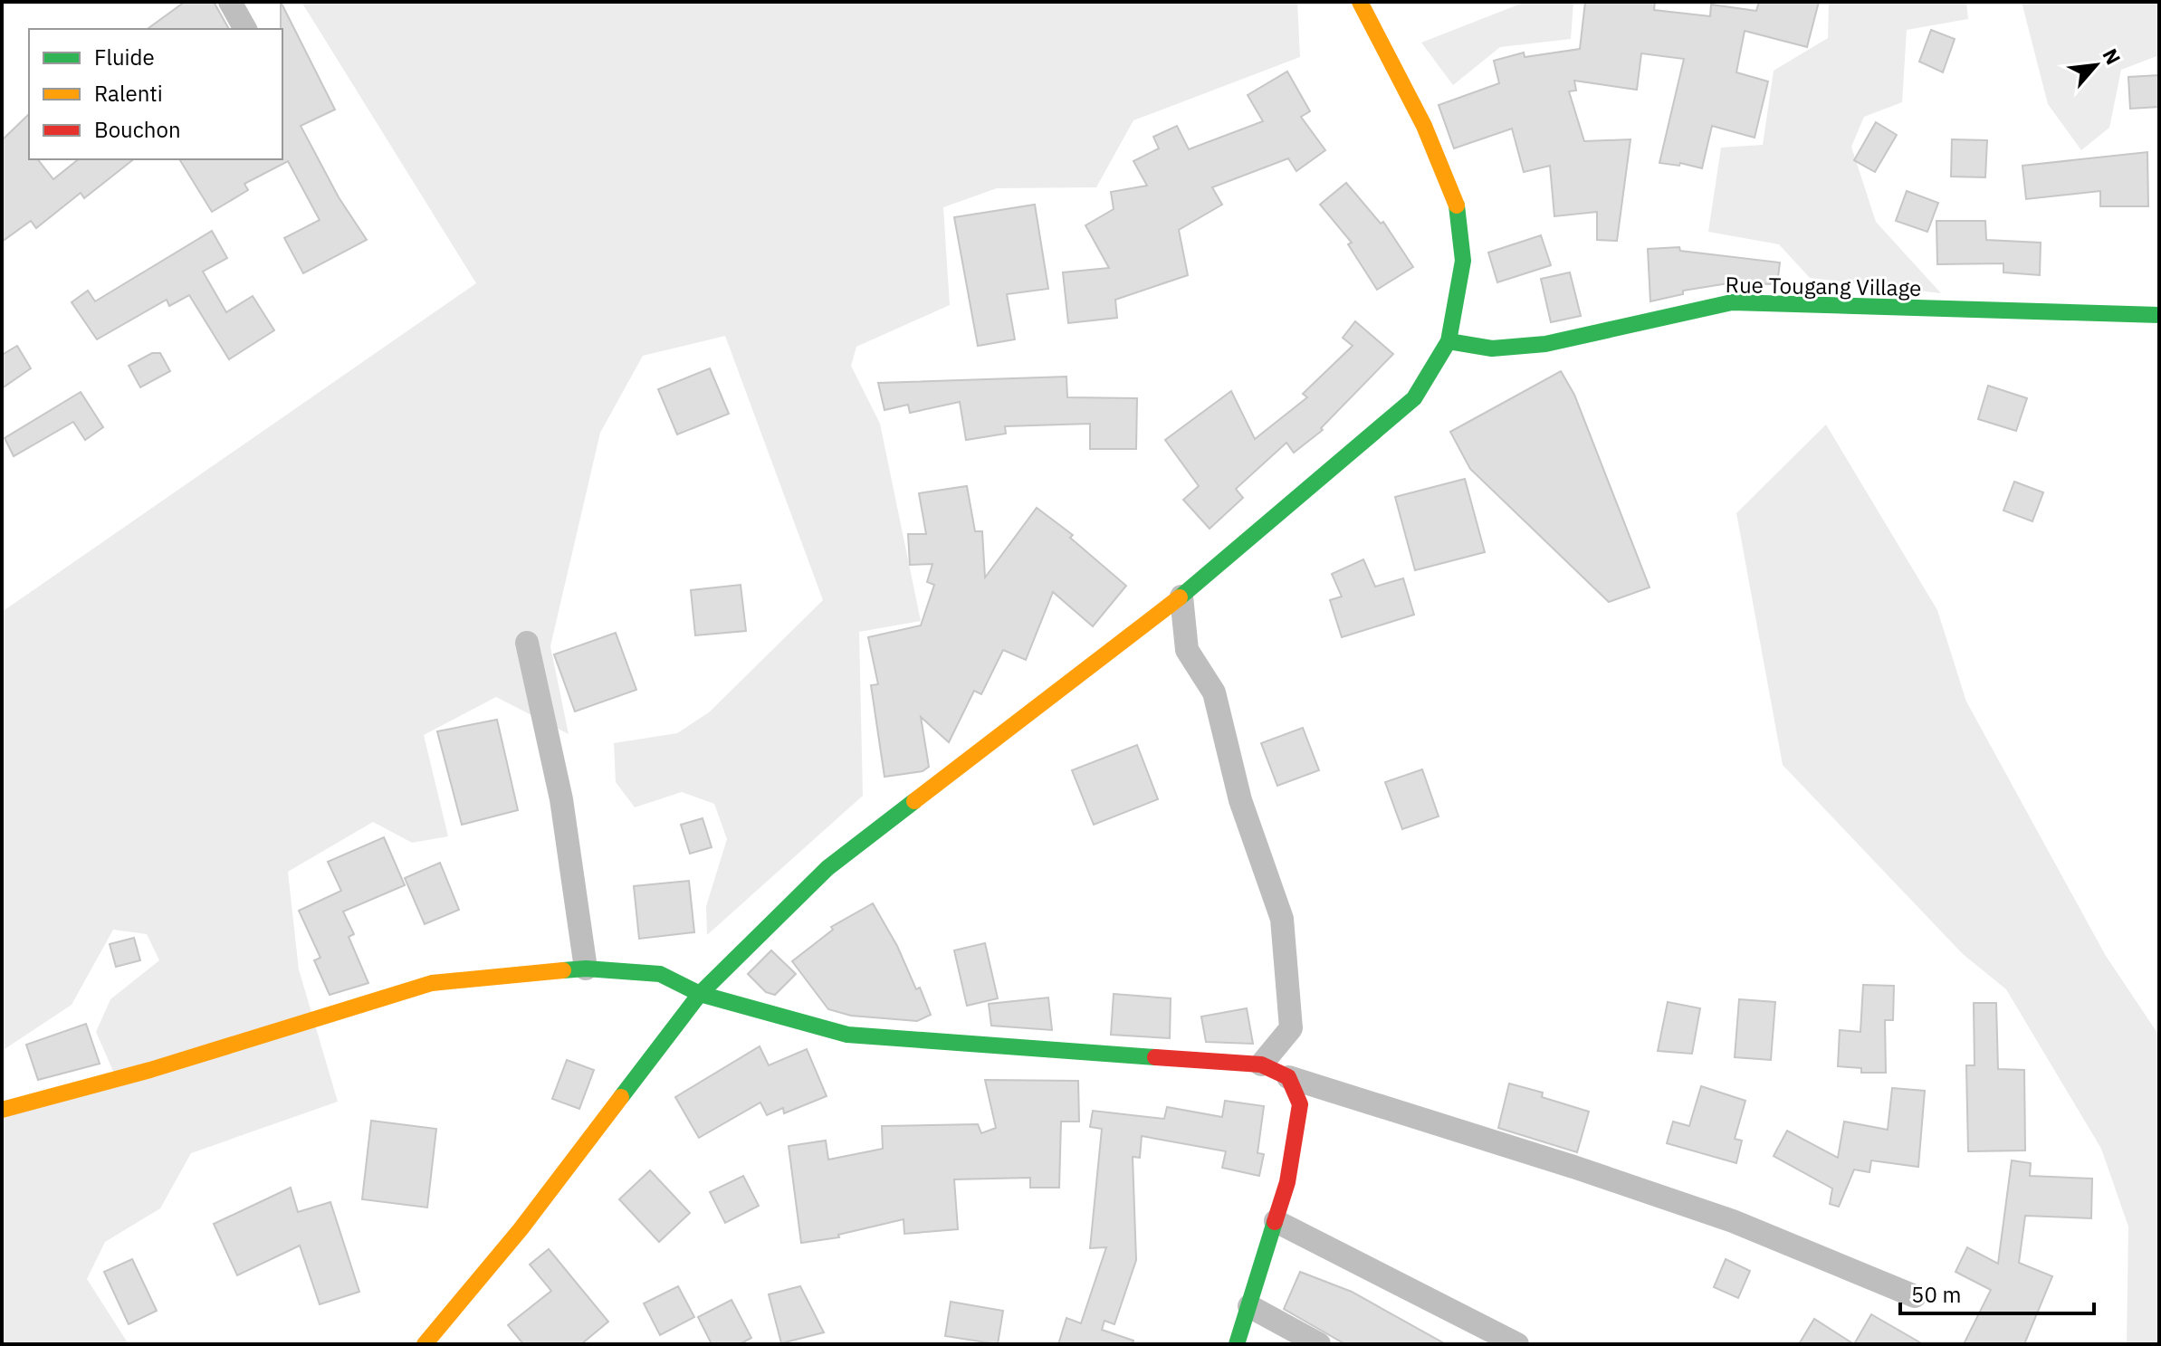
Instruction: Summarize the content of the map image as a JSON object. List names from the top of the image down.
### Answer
{
  "streets": {
    "street": ["Rue Tougang Village"]
  },
  "legend": ["Fluide", "Ralenti", "Bouchon"],
  "scale_bar": "50 m",
  "north": "top right"
}
